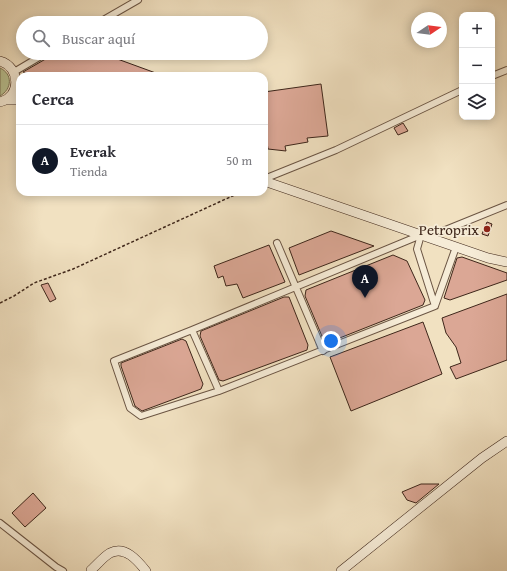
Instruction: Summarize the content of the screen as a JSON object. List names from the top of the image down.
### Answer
{
  "places": ["Petroprix"],
  "north": "right",
  "page": {
    "map_buttons": ["+", "−"],
    "search": "Buscar aquí",
    "heading": "Cerca",
    "list": [
      {
        "mark": "A",
        "name": "Everak",
        "note": "Tienda",
        "value": "50 m"
      }
    ],
    "pins": "A"
  }
}
